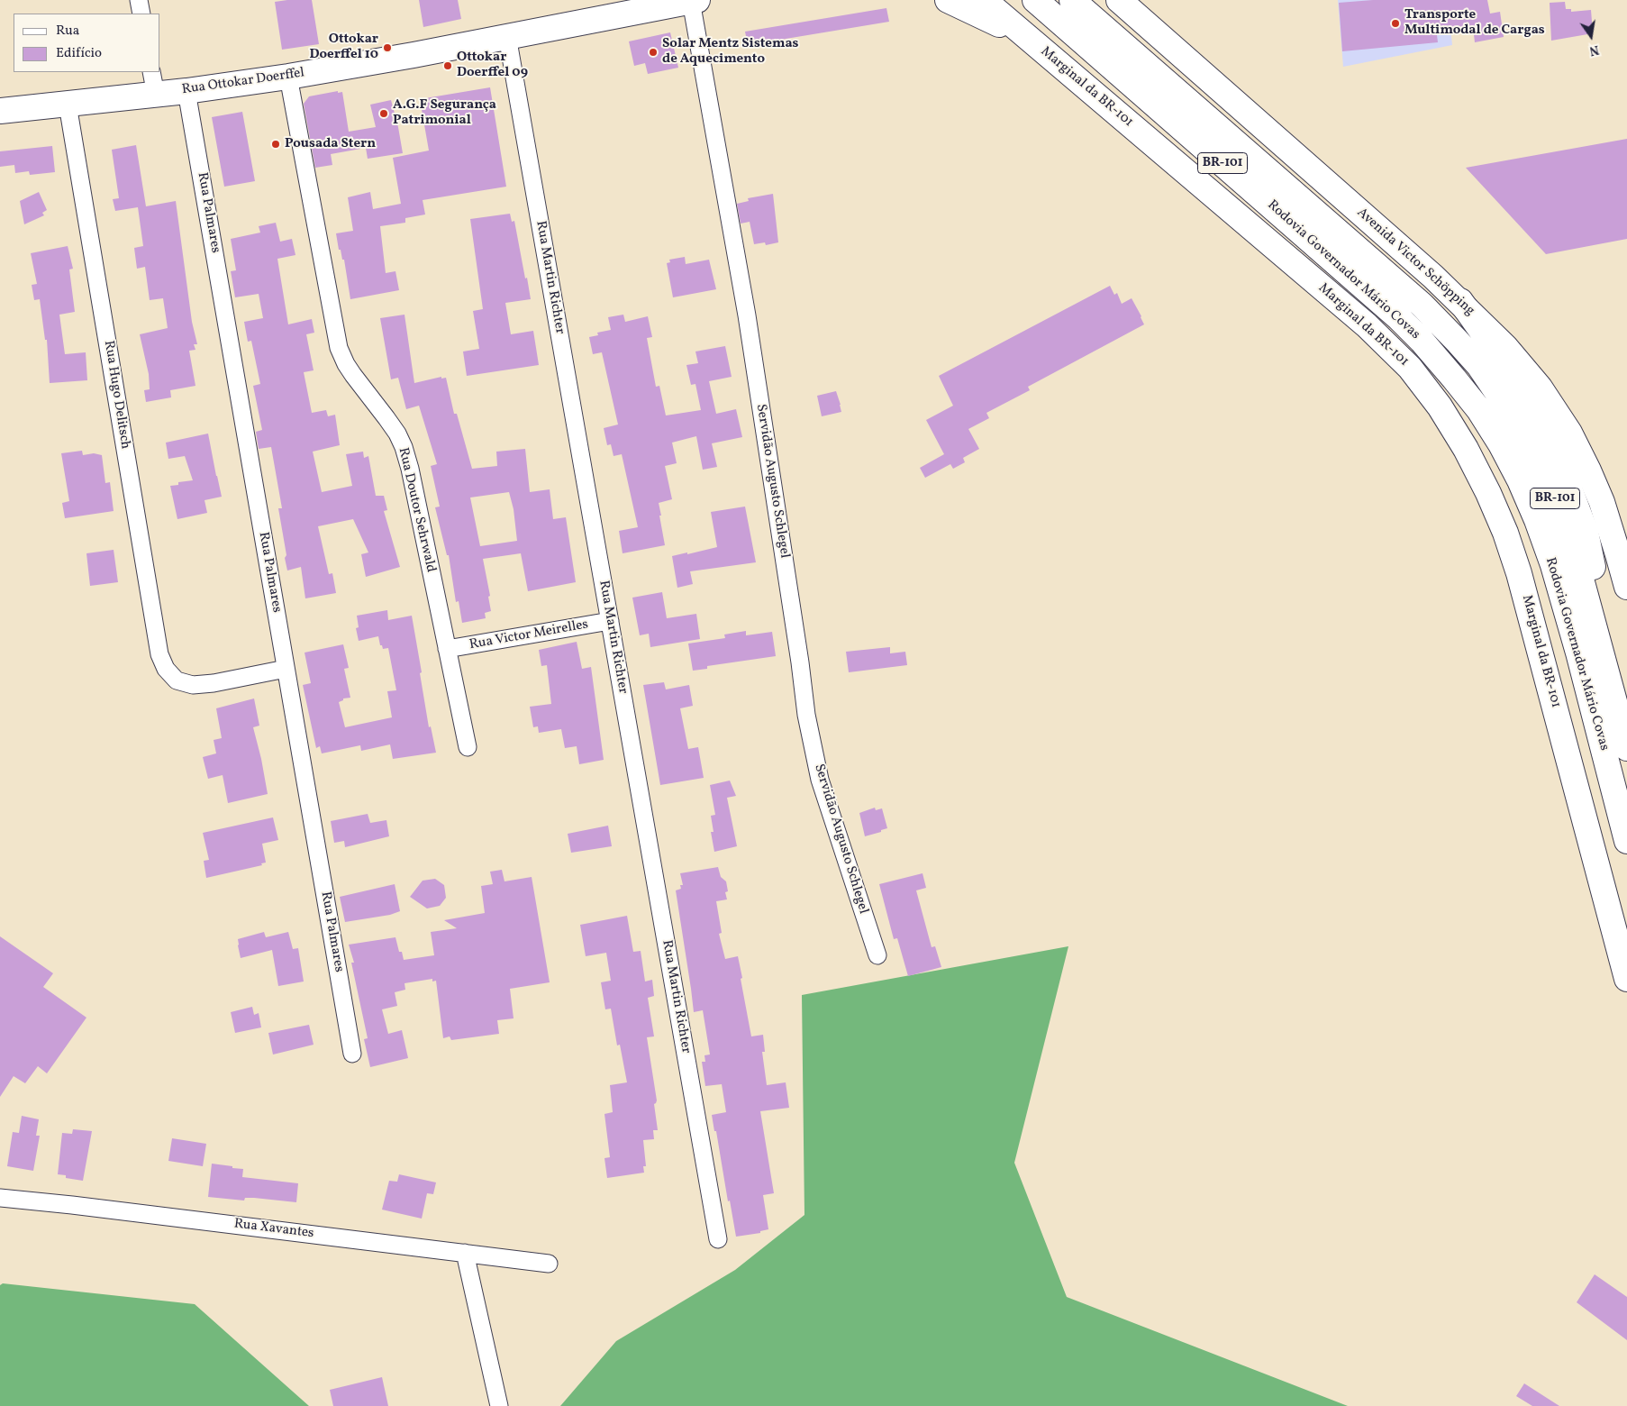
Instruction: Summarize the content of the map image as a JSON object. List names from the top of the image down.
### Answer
{
  "streets": {
    "main road": [
      "Rua Ottokar Doerffel",
      "Marginal da BR-101",
      "BR-101",
      "Avenida Victor Schöpping",
      "Rodovia Governador Mário Covas"
    ],
    "street": [
      "Rua Palmares",
      "Rua Martin Richter",
      "Rua Hugo Delitsch",
      "Servidão Augusto Schlegel",
      "Rua Doutor Sehrwald",
      "Rua Victor Meirelles",
      "Rua Xavantes"
    ]
  },
  "crossings": [
    ["Rua Ottokar Doerffel", "Rua Palmares"],
    ["Rua Ottokar Doerffel", "Rua Martin Richter"],
    ["Rua Ottokar Doerffel", "Rua Hugo Delitsch"],
    ["Rua Ottokar Doerffel", "Servidão Augusto Schlegel"],
    ["Rua Ottokar Doerffel", "Rua Doutor Sehrwald"],
    ["Rua Palmares", "Rua Hugo Delitsch"],
    ["Rua Martin Richter", "Rua Victor Meirelles"],
    ["Rua Doutor Sehrwald", "Rua Victor Meirelles"]
  ],
  "places": [
    "Transporte Multimodal de Cargas",
    "Ottokar Doerffel 10",
    "Solar Mentz Sistemas de Aquecimento",
    "Ottokar Doerffel 09",
    "A.G.F Segurança Patrimonial",
    "Pousada Stern"
  ],
  "legend": ["Rua", "Edifício"],
  "north": "bottom"
}
